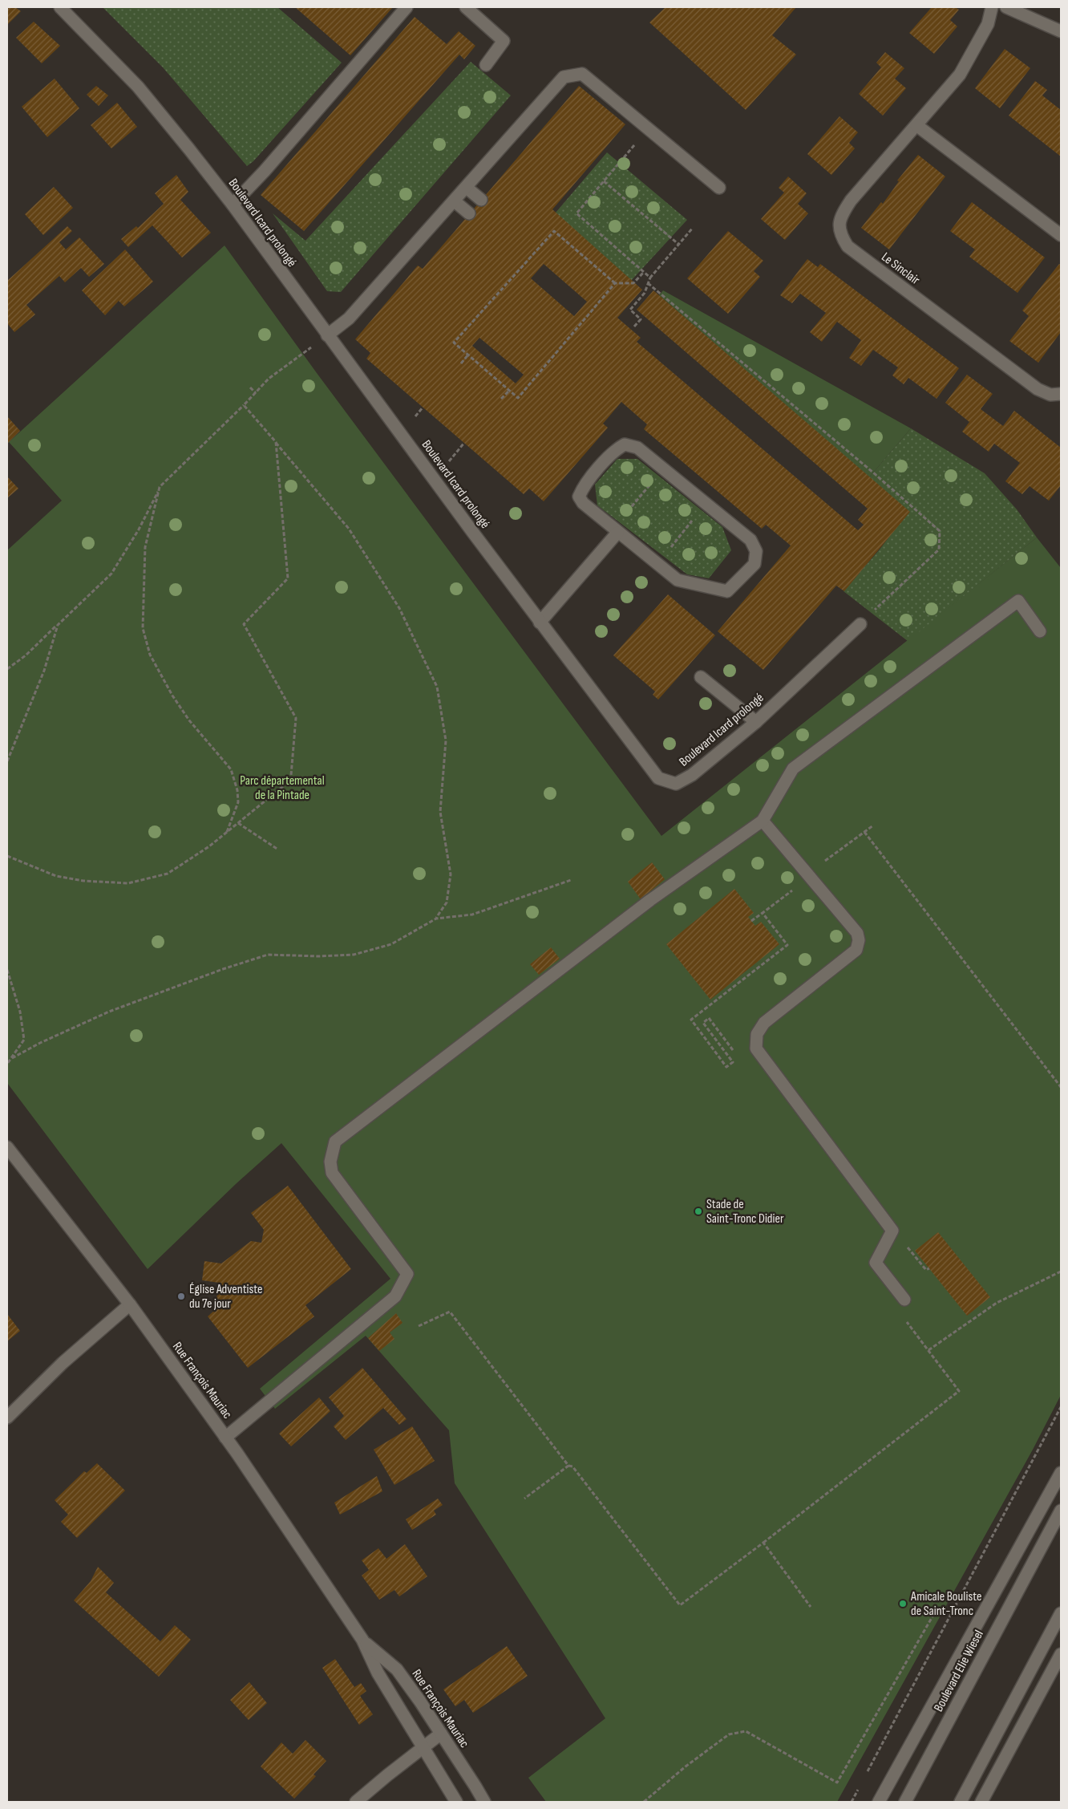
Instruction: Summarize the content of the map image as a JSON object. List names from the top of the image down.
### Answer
{
  "streets": {
    "street": [
      "Boulevard Icard prolongé",
      "Le Sinclair",
      "Rue François Mauriac",
      "Boulevard Elie Wiesel"
    ]
  },
  "parks": ["Parc départemental de la Pintade"],
  "places": ["Stade de Saint-Tronc Didier", "Église Adventiste du 7e jour", "Amicale Bouliste de Saint-Tronc"]
}
